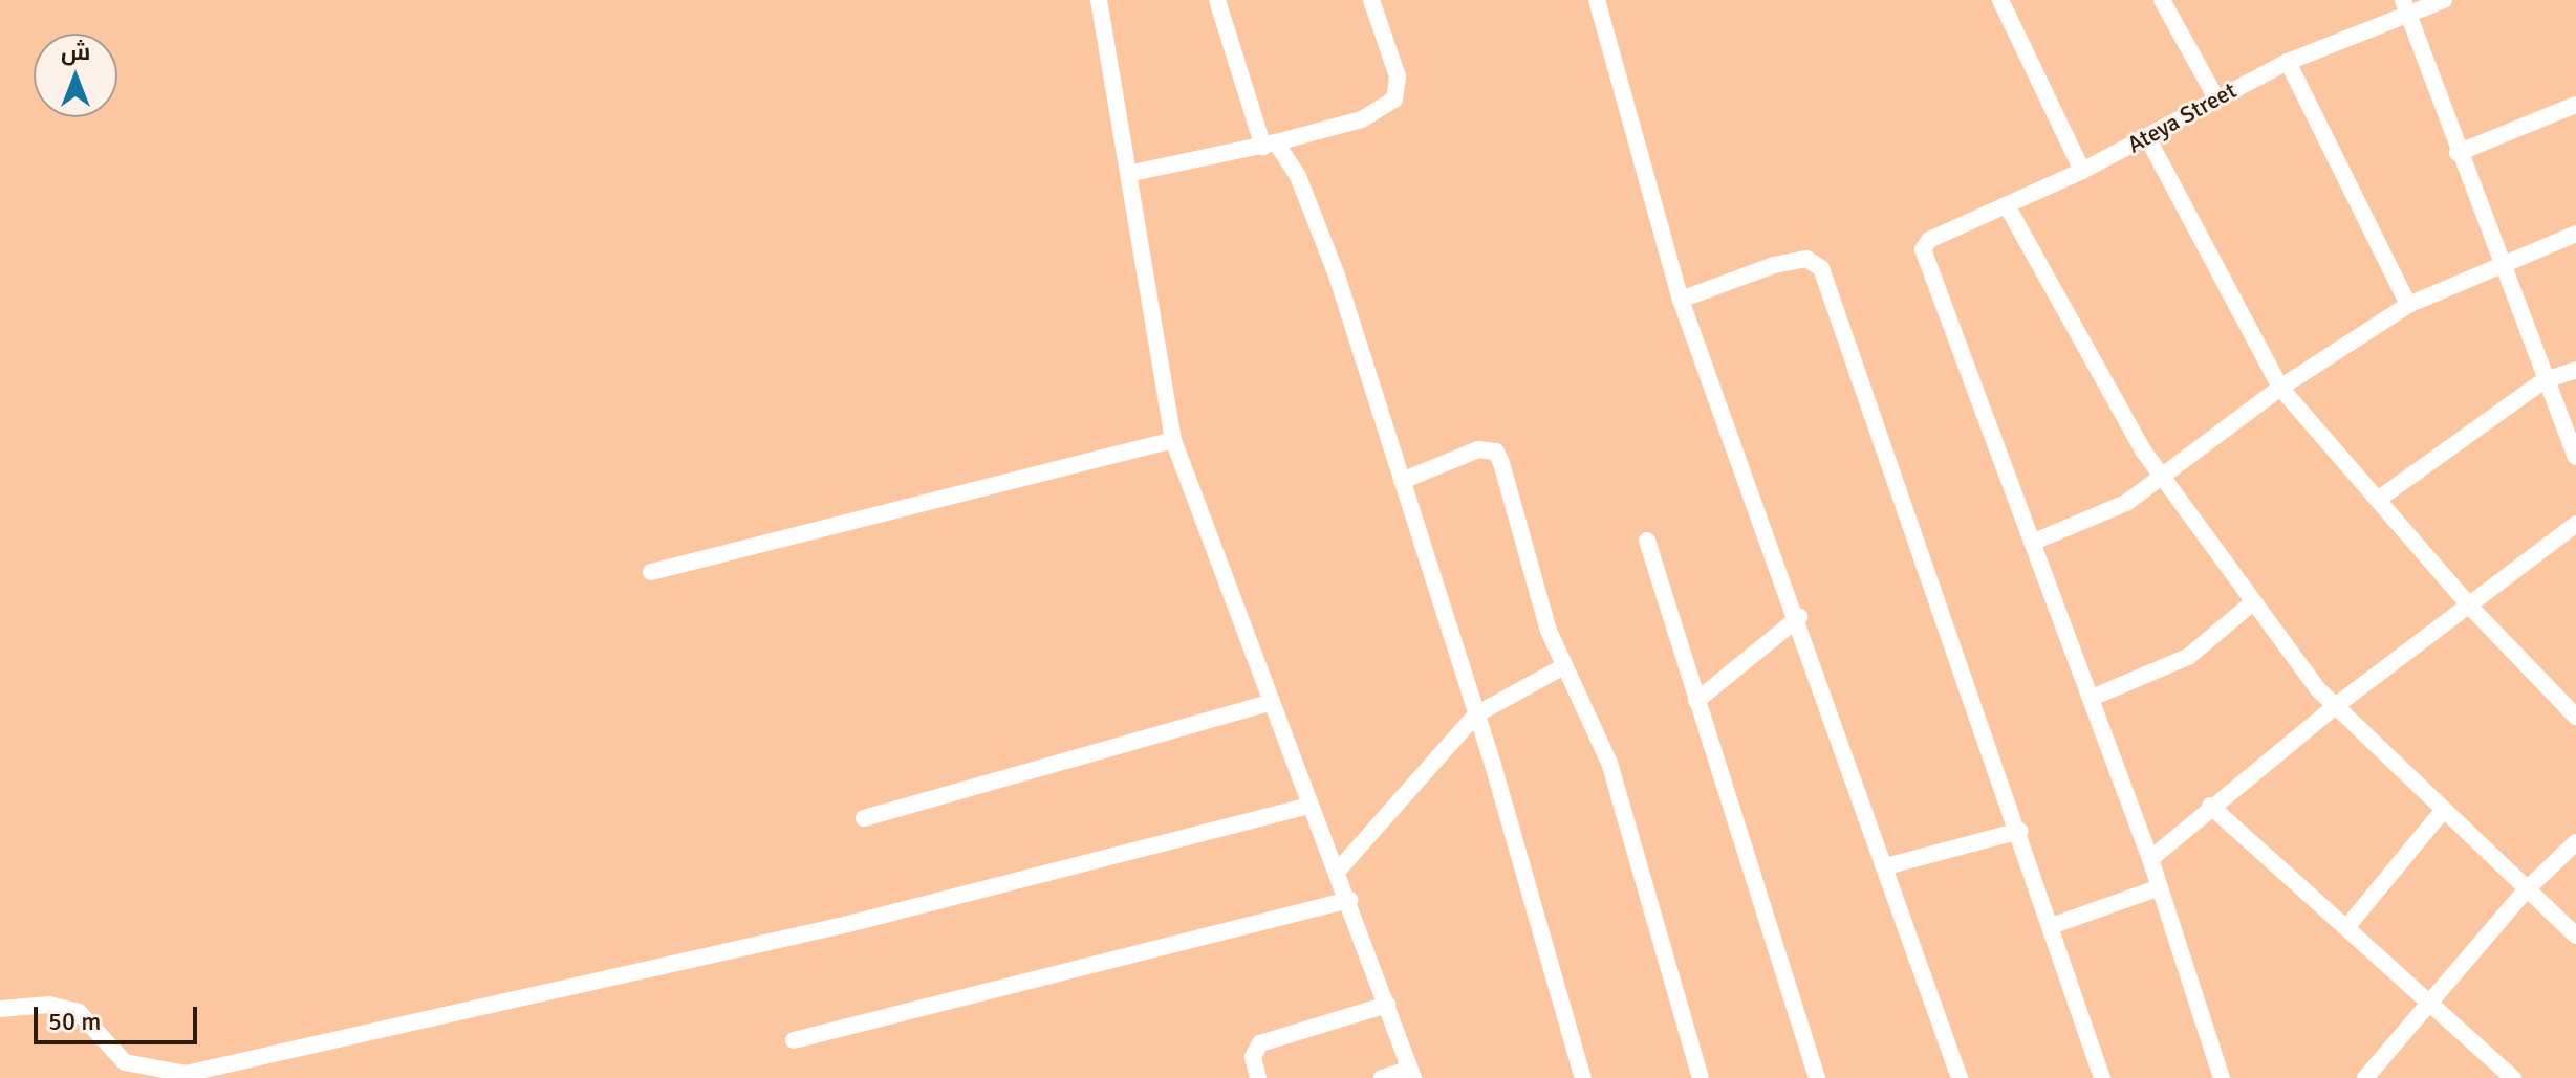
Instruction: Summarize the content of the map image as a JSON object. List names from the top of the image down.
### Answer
{
  "streets": {
    "street": ["Ateya Street"]
  },
  "scale_bar": "50 m",
  "north": "top"
}
